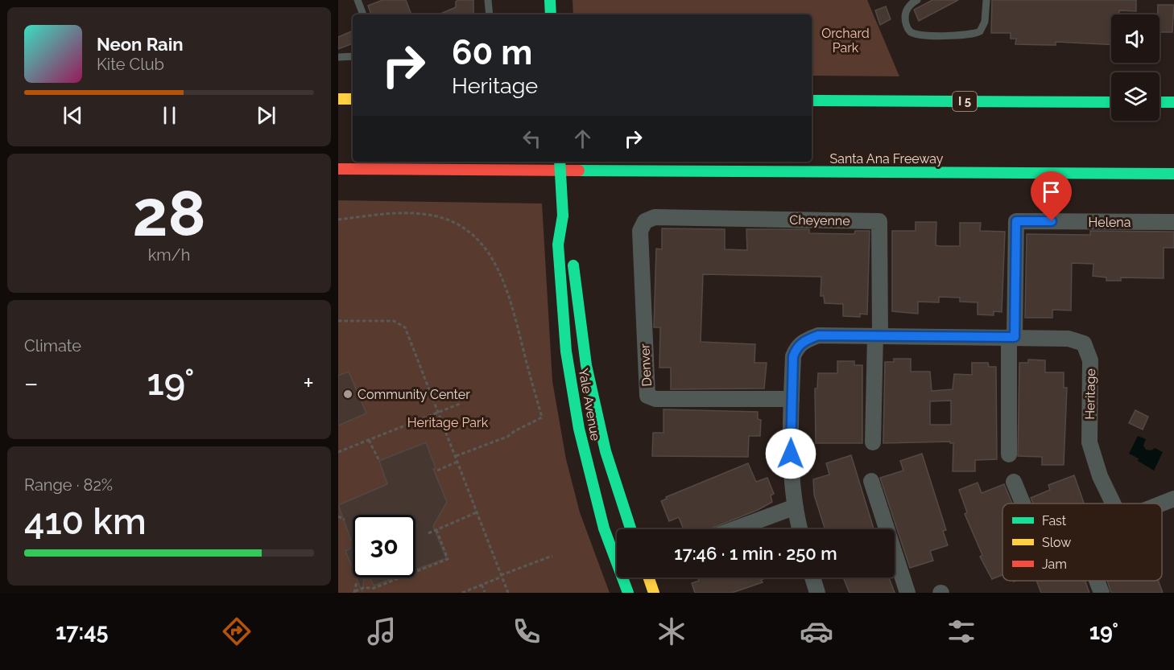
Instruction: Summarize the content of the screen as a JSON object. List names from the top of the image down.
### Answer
{
  "streets": {
    "main road": ["I 5", "Santa Ana Freeway", "Yale Avenue"],
    "street": [
      "Cheyenne",
      "Helena",
      "Denver",
      "Heritage"
    ]
  },
  "crossings": [
    ["Cheyenne", "Denver"],
    ["Cheyenne", "Heritage"],
    ["Helena", "Heritage"],
    ["Denver", "Heritage"]
  ],
  "parks": ["Orchard Park", "Heritage Park"],
  "places": ["Community Center"],
  "legend": ["Fast", "Slow", "Jam"],
  "page": {
    "turn": ["60 m", "Heritage"],
    "song": ["Neon Rain", "Kite Club"],
    "tile": [
      ["28", "km/h"],
      "Climate",
      ["Range · 82%", "410 km"]
    ],
    "heat": ["−", "19°", "+"],
    "limit": "30",
    "trip": "17:46 · 1 min · 250 m",
    "tabs": ["17:45", "19°"]
  }
}
